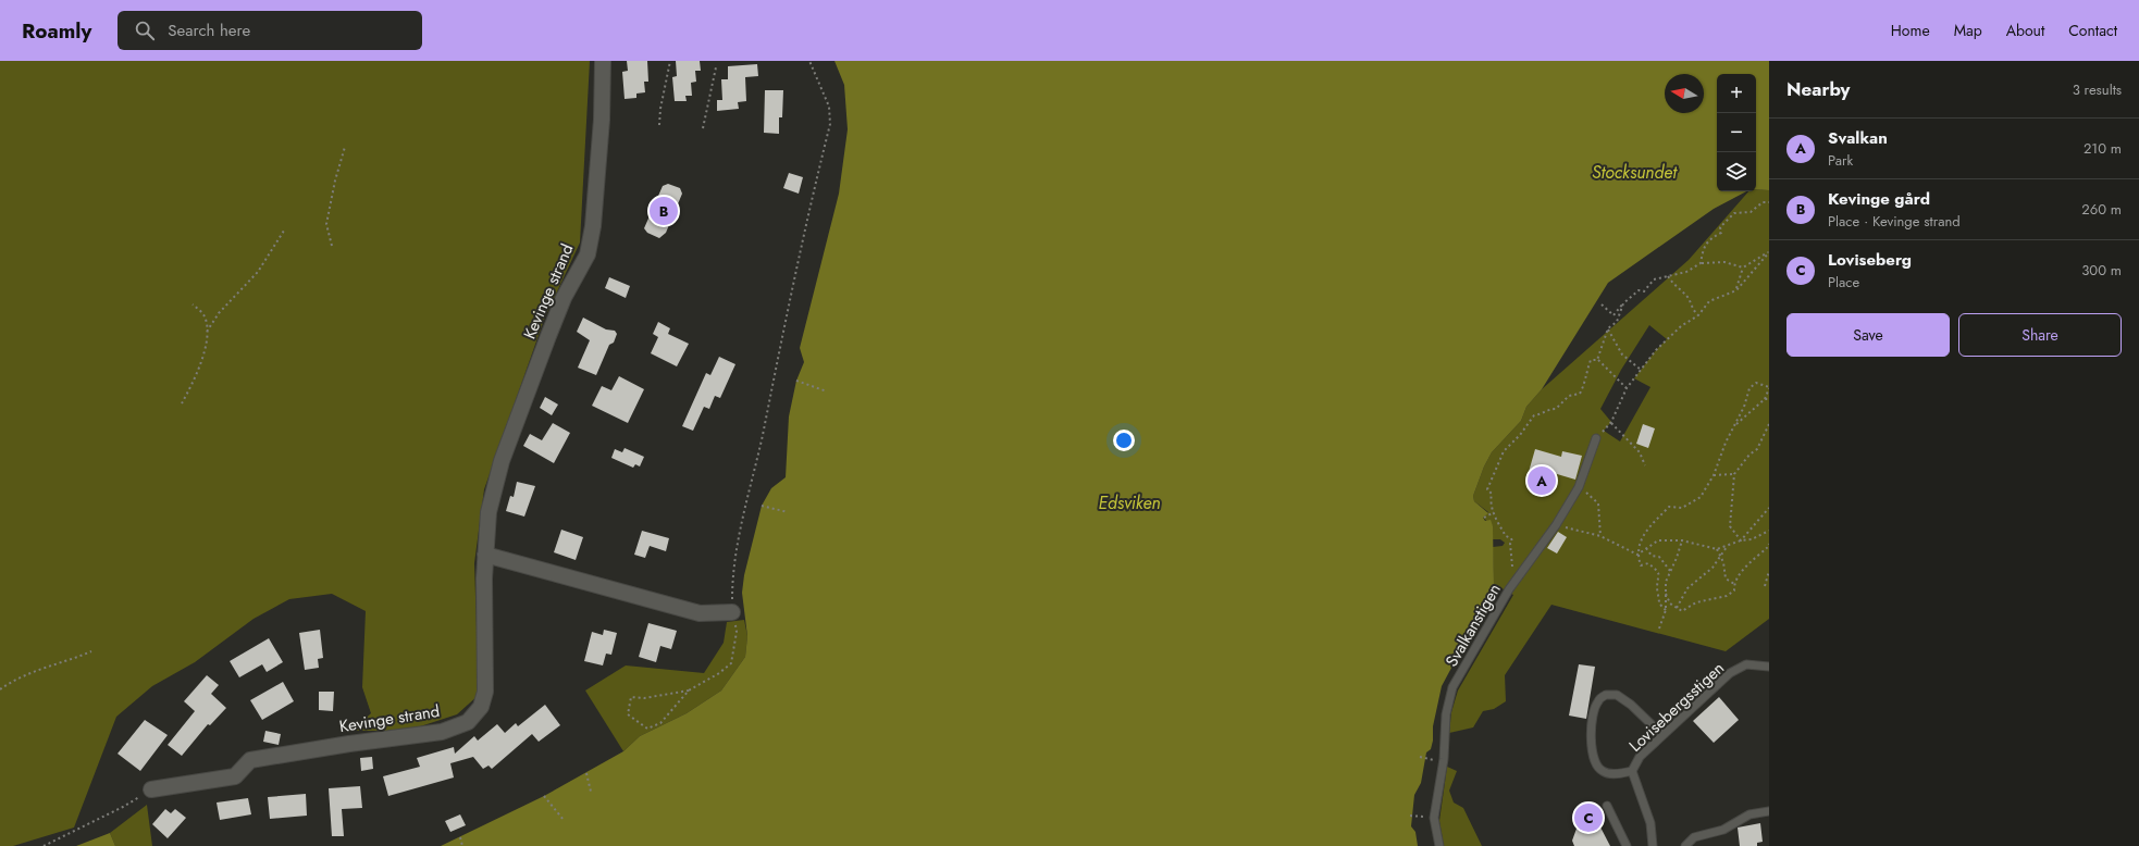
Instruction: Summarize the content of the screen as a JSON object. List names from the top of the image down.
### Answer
{
  "streets": {
    "street": ["Kevinge strand"],
    "lane": ["Svalkanstigen", "Lovisebergsstigen"]
  },
  "water": ["Stocksundet", "Edsviken"],
  "north": "left",
  "page": {
    "header": "Roamly",
    "search": "Search here",
    "nav": [
      "Home",
      "Map",
      "About",
      "Contact"
    ],
    "heading": ["Nearby", "3 results"],
    "map_buttons": ["+", "−"],
    "list": [
      {
        "mark": "A",
        "name": "Svalkan",
        "note": "Park",
        "value": "210 m"
      },
      {
        "mark": "B",
        "name": "Kevinge gård",
        "note": "Place · Kevinge strand",
        "value": "260 m"
      },
      {
        "mark": "C",
        "name": "Loviseberg",
        "note": "Place",
        "value": "300 m"
      }
    ],
    "pins": ["B", "A", "C"],
    "buttons": ["Save", "Share"]
  }
}
